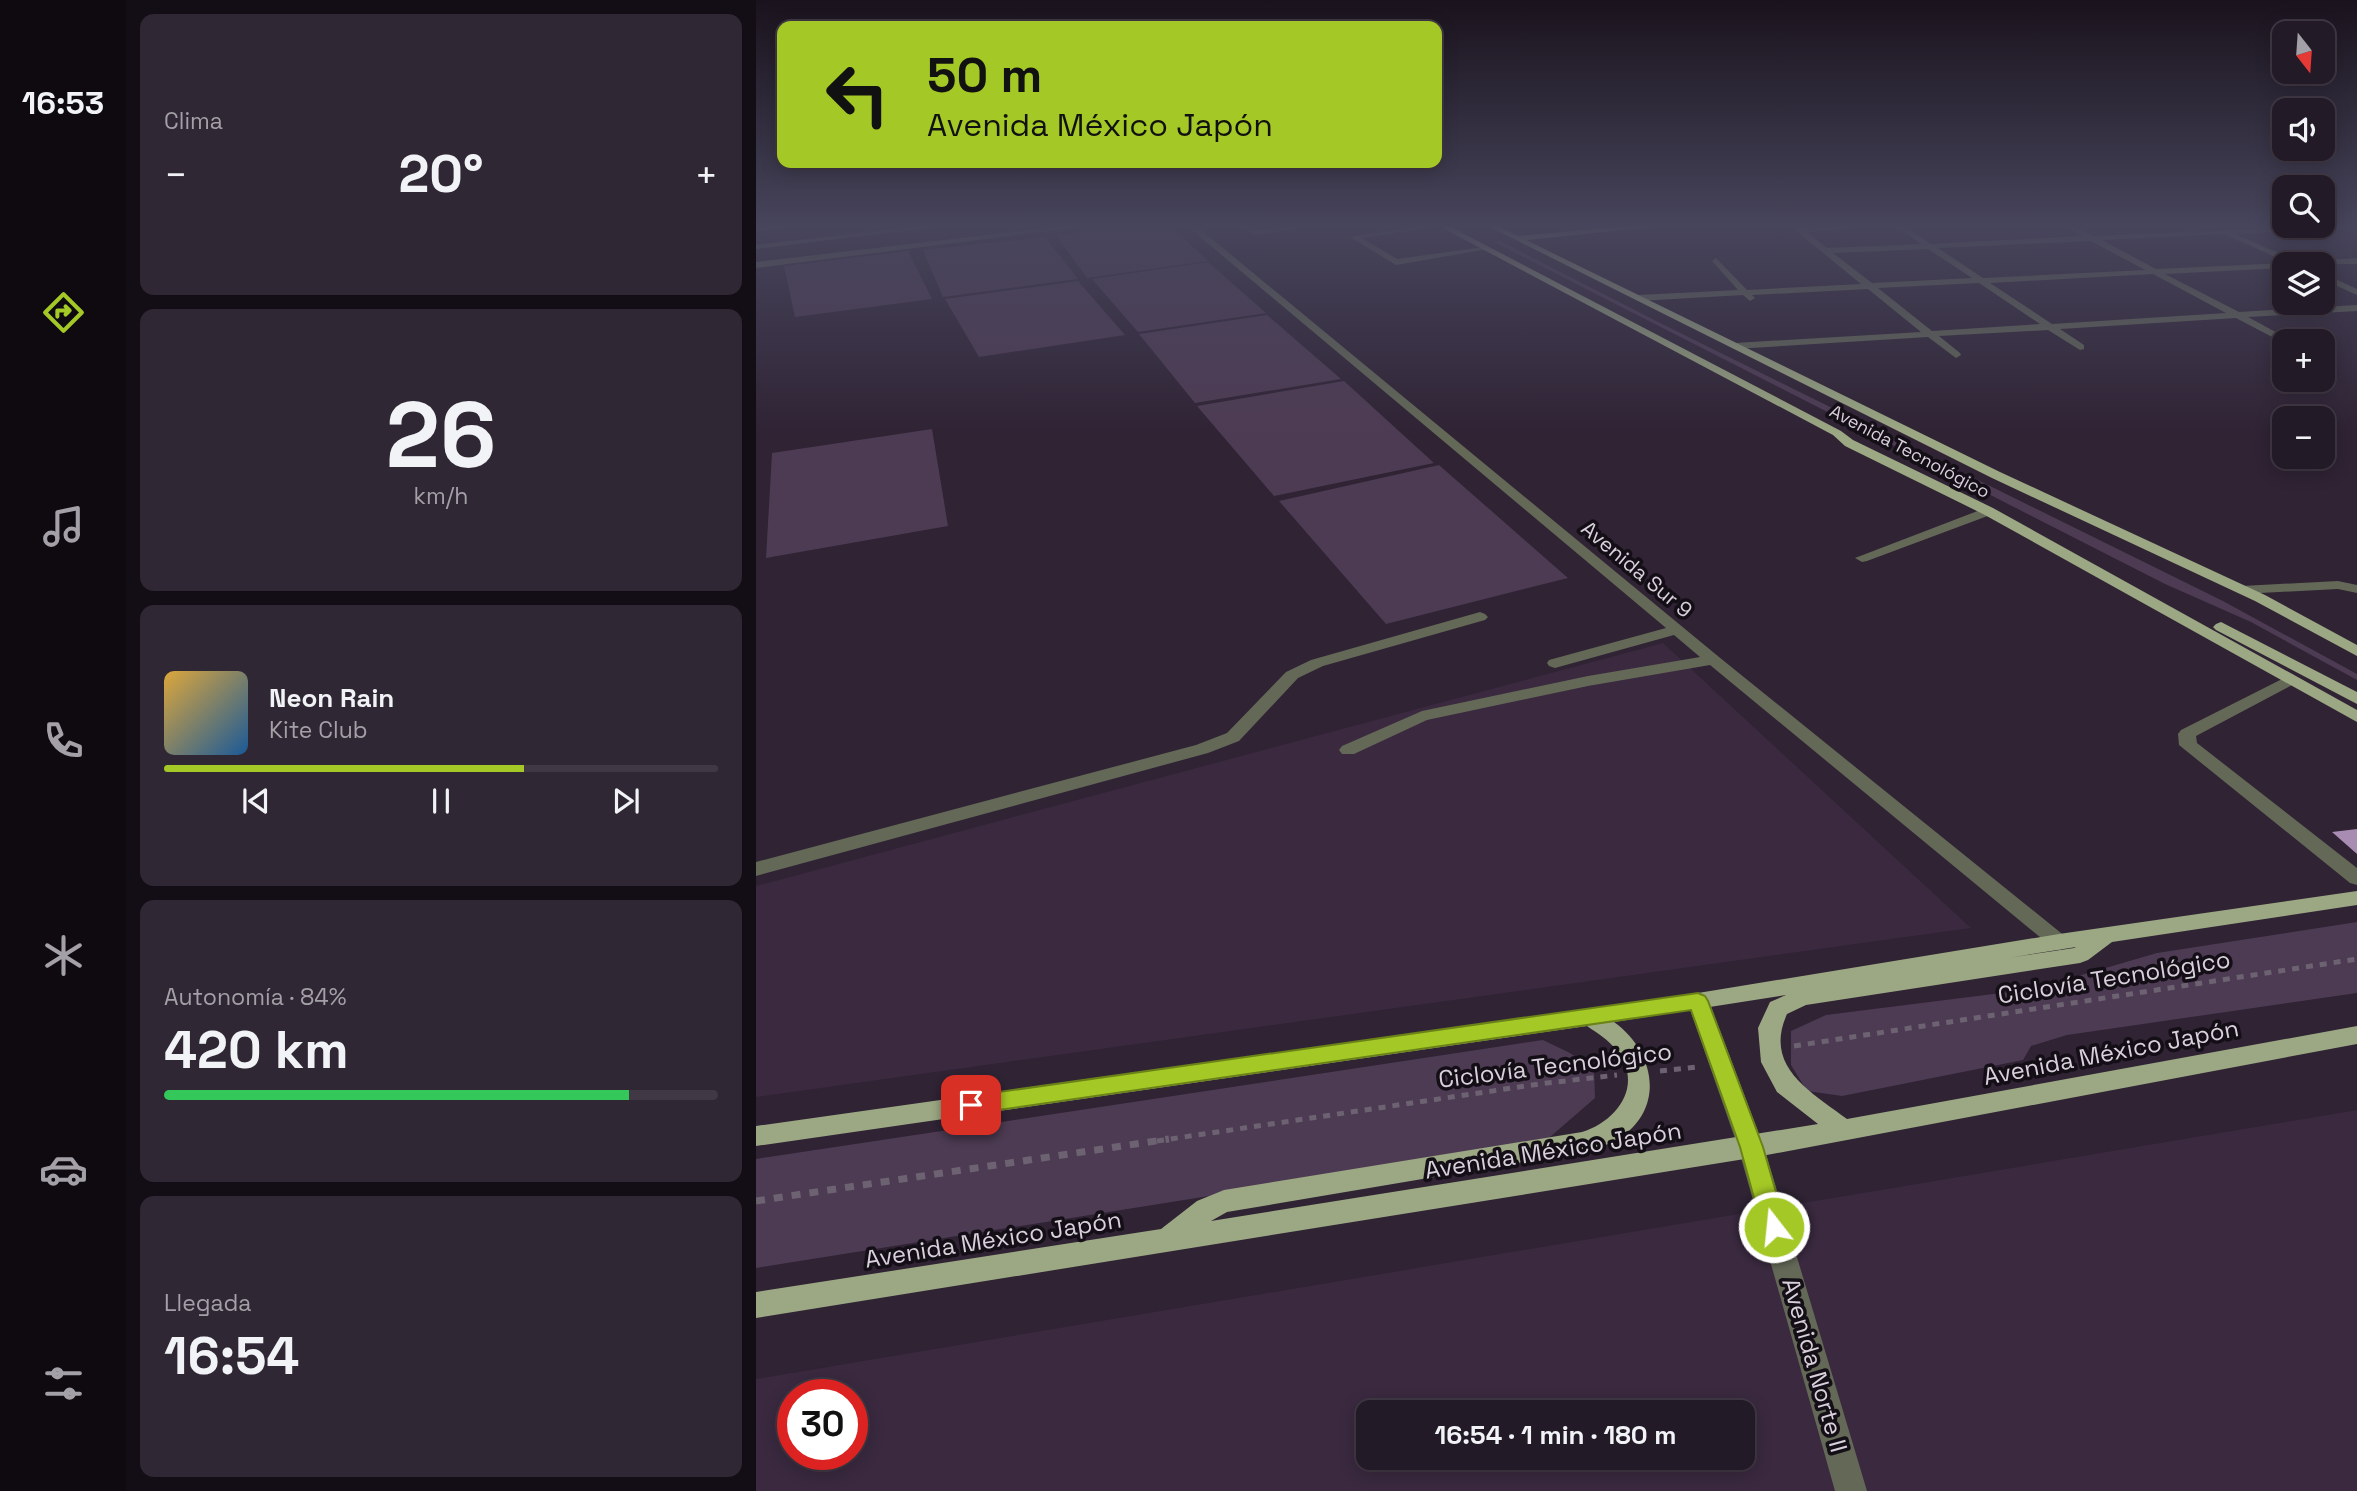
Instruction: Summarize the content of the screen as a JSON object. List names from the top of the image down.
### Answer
{
  "streets": {
    "main road": ["Avenida Tecnológico", "Avenida México Japón"],
    "street": ["Avenida Sur 9", "Avenida Norte II"],
    "path": ["Ciclovía Tecnológico"]
  },
  "crossings": [
    ["Ciclovía Tecnológico", "Avenida Norte II"],
    ["Avenida México Japón", "Avenida Norte II"]
  ],
  "north": "bottom",
  "page": {
    "tabs": "16:53",
    "tile": [
      "Clima",
      ["26", "km/h"],
      ["Autonomía · 84%", "420 km"],
      ["Llegada", "16:54"]
    ],
    "map_buttons": ["+", "−"],
    "turn": ["50 m", "Avenida México Japón"],
    "heat": ["−", "20°", "+"],
    "song": ["Neon Rain", "Kite Club"],
    "limit": "30",
    "trip": "16:54 · 1 min · 180 m"
  }
}
